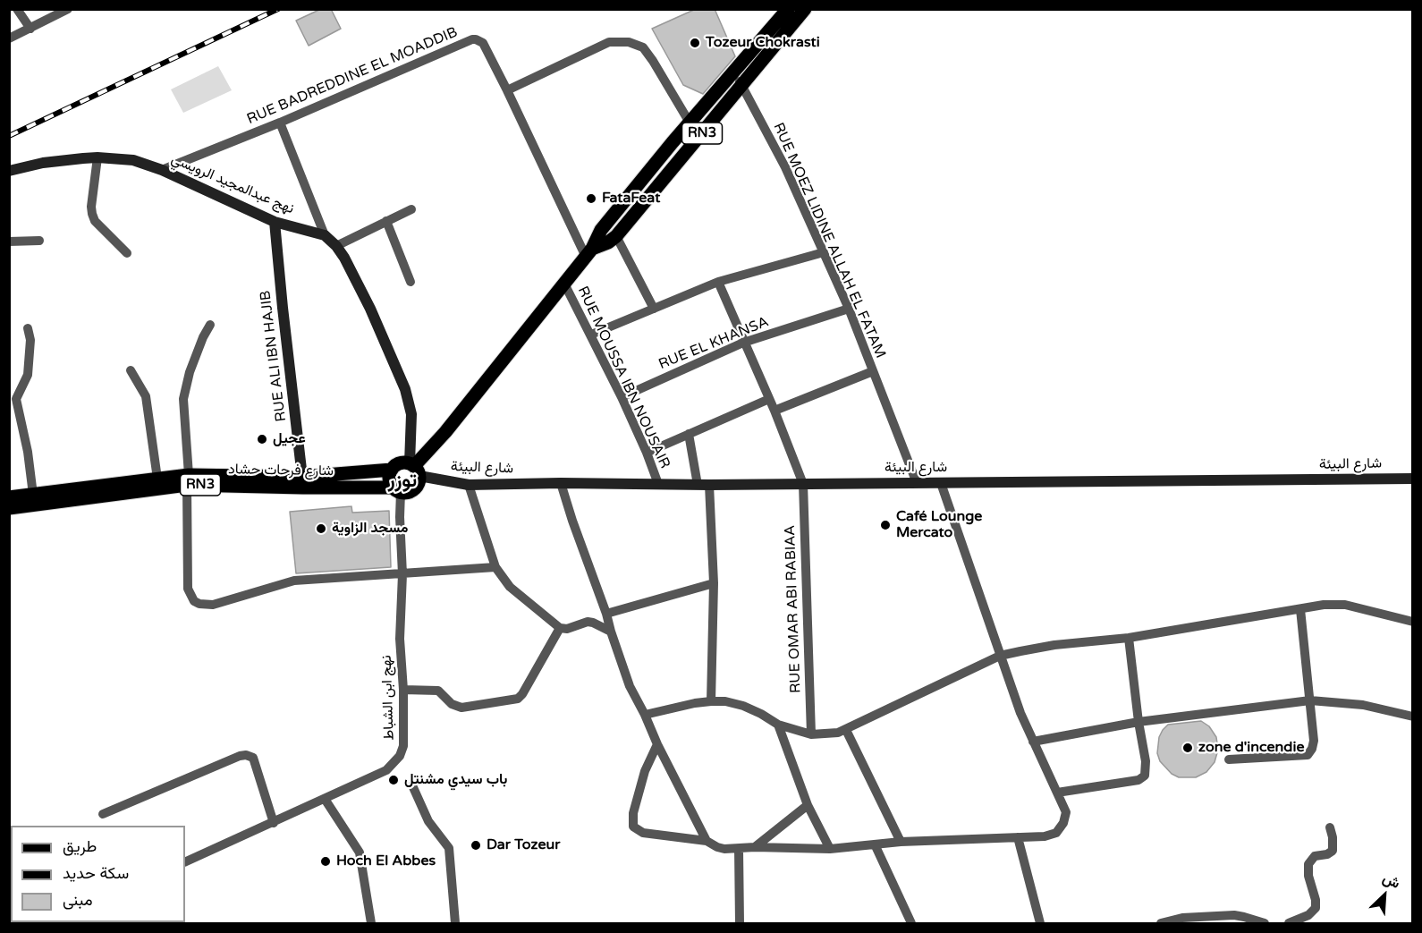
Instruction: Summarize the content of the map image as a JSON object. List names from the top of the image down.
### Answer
{
  "streets": {
    "main road": [
      "RN3",
      "نهج عبدالمجيد الرويسي",
      "RUE ALI IBN HAJIB",
      "شارع البيئة",
      "شارع فرحات حشاد"
    ],
    "street": [
      "RUE BADREDDINE EL MOADDIB",
      "RUE MOEZ LIDINE ALLAH EL FATAM",
      "RUE EL KHANSA",
      "RUE MOUSSA IBN NOUSAIR",
      "RUE OMAR ABI RABIAA",
      "نهج ابن الشباط"
    ]
  },
  "crossings": [
    ["RUE BADREDDINE EL MOADDIB", "RN3"],
    ["RUE BADREDDINE EL MOADDIB", "نهج عبدالمجيد الرويسي"],
    ["RN3", "نهج عبدالمجيد الرويسي"],
    ["RN3", "RUE MOEZ LIDINE ALLAH EL FATAM"],
    ["RN3", "RUE MOUSSA IBN NOUSAIR"],
    ["RN3", "شارع البيئة"],
    ["RN3", "شارع فرحات حشاد"],
    ["RN3", "نهج ابن الشباط"],
    ["نهج عبدالمجيد الرويسي", "RUE ALI IBN HAJIB"],
    ["نهج عبدالمجيد الرويسي", "شارع البيئة"],
    ["نهج عبدالمجيد الرويسي", "شارع فرحات حشاد"],
    ["نهج عبدالمجيد الرويسي", "نهج ابن الشباط"],
    ["RUE MOEZ LIDINE ALLAH EL FATAM", "RUE EL KHANSA"],
    ["RUE MOEZ LIDINE ALLAH EL FATAM", "شارع البيئة"],
    ["RUE EL KHANSA", "RUE MOUSSA IBN NOUSAIR"],
    ["RUE EL KHANSA", "RUE OMAR ABI RABIAA"],
    ["RUE ALI IBN HAJIB", "شارع فرحات حشاد"],
    ["RUE MOUSSA IBN NOUSAIR", "شارع البيئة"],
    ["شارع البيئة", "شارع فرحات حشاد"],
    ["شارع البيئة", "RUE OMAR ABI RABIAA"],
    ["شارع البيئة", "نهج ابن الشباط"],
    ["شارع فرحات حشاد", "نهج ابن الشباط"]
  ],
  "districts": ["توزر"],
  "places": [
    "Tozeur Chokrasti",
    "FataFeat",
    "عجيل",
    "Café Lounge Mercato",
    "مسجد الزاوية",
    "zone d'incendie",
    "باب سيدي مشنتل",
    "Dar Tozeur",
    "Hoch El Abbes"
  ],
  "legend": ["طريق", "سكة حديد", "مبنى"],
  "north": "top right"
}
